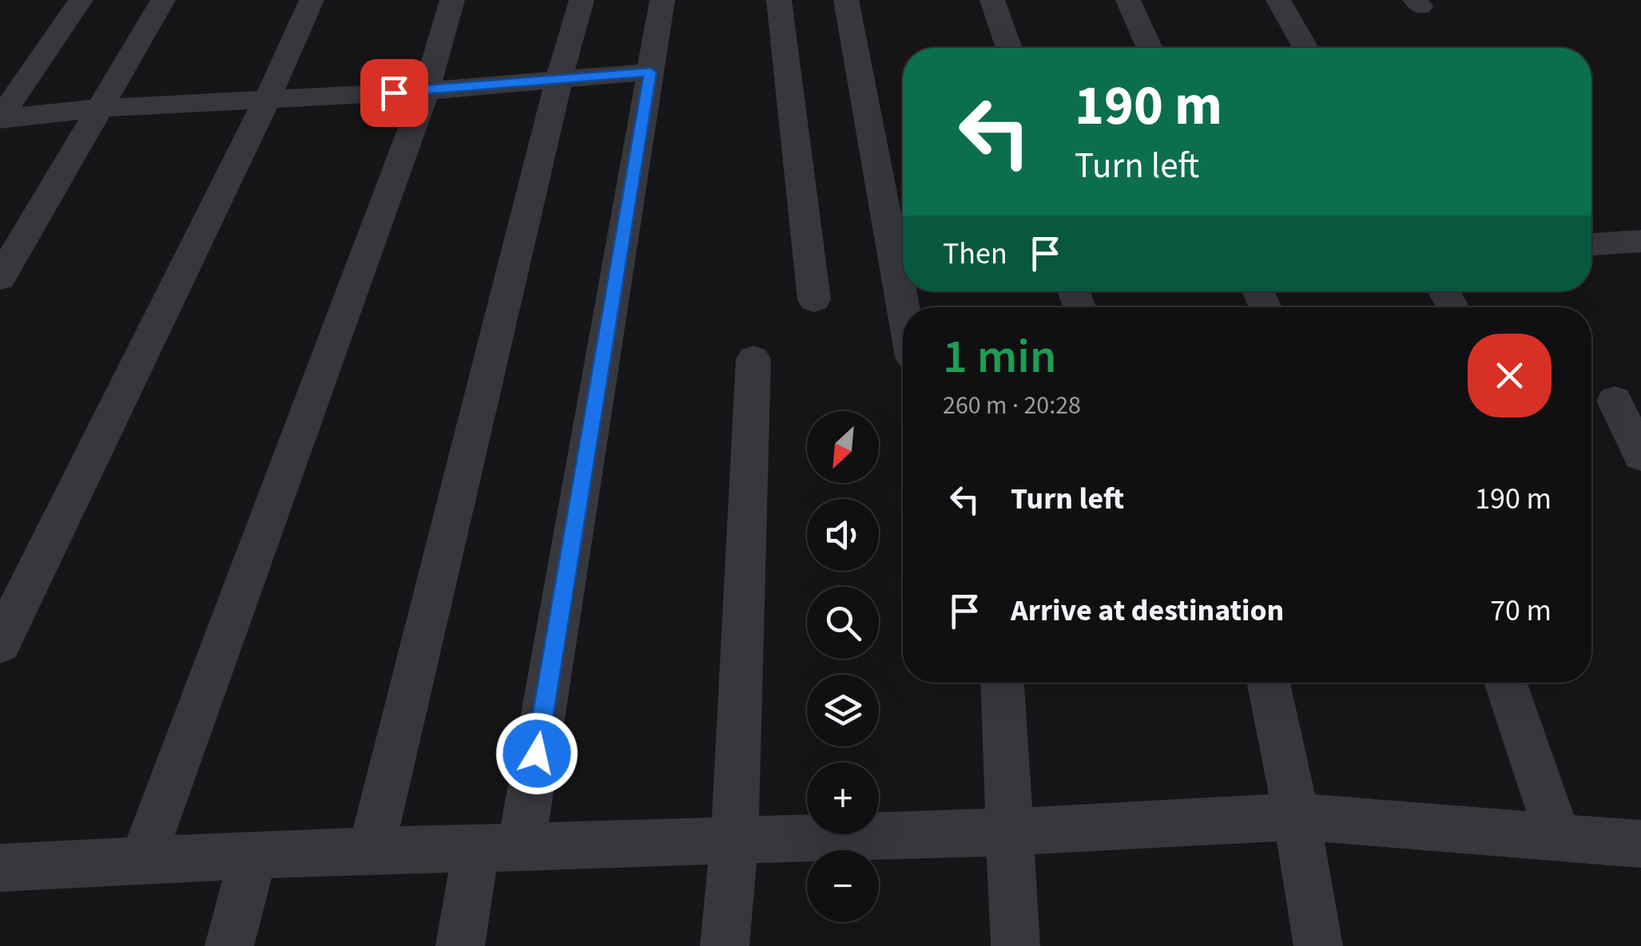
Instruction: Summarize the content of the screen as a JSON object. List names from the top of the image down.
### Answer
{
  "north": "bottom left",
  "page": {
    "turn": ["190 m", "Turn left"],
    "then": "Then",
    "heading": ["1 min", "260 m · 20:28"],
    "map_buttons": ["+", "−"],
    "list": [
      {
        "name": "Turn left",
        "value": "190 m"
      },
      {
        "name": "Arrive at destination",
        "value": "70 m"
      }
    ]
  }
}
